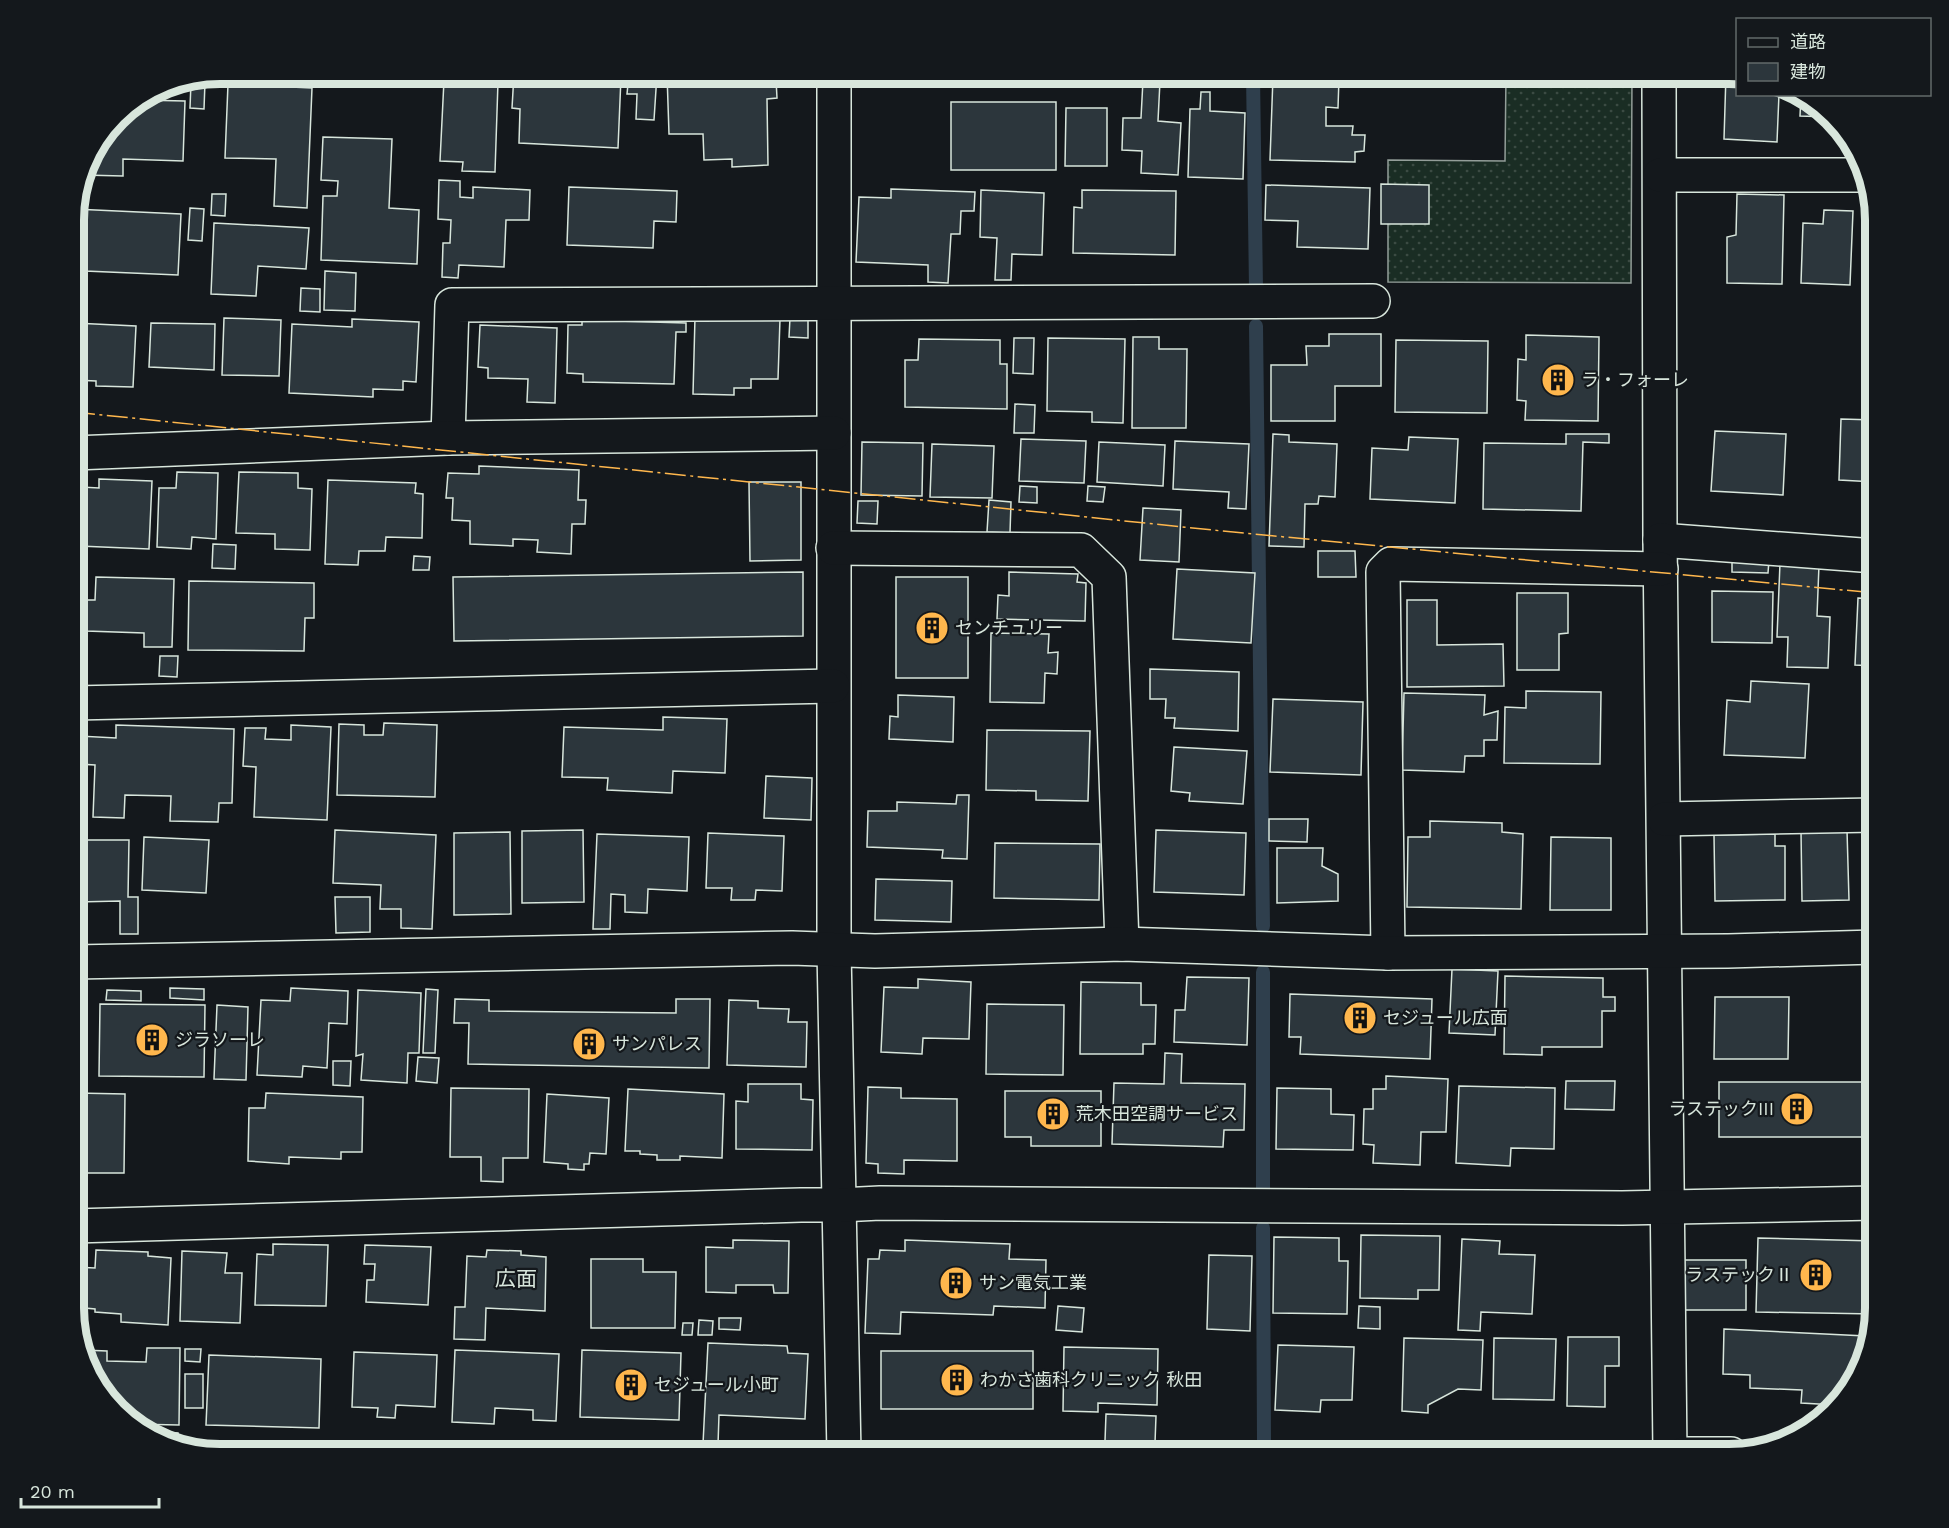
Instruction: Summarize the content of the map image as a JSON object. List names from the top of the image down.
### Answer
{
  "districts": ["広面"],
  "places": {
    "building": [
      "ラ・フォーレ",
      "センチュリー",
      "セジュール広面",
      "ジラソーレ",
      "サンパレス",
      "ラステックIII",
      "荒木田空調サービス",
      "ラステックⅡ",
      "サン電気工業",
      "わかさ歯科クリニック 秋田",
      "セジュール小町"
    ]
  },
  "legend": ["道路", "建物"],
  "scale_bar": "20 m"
}
